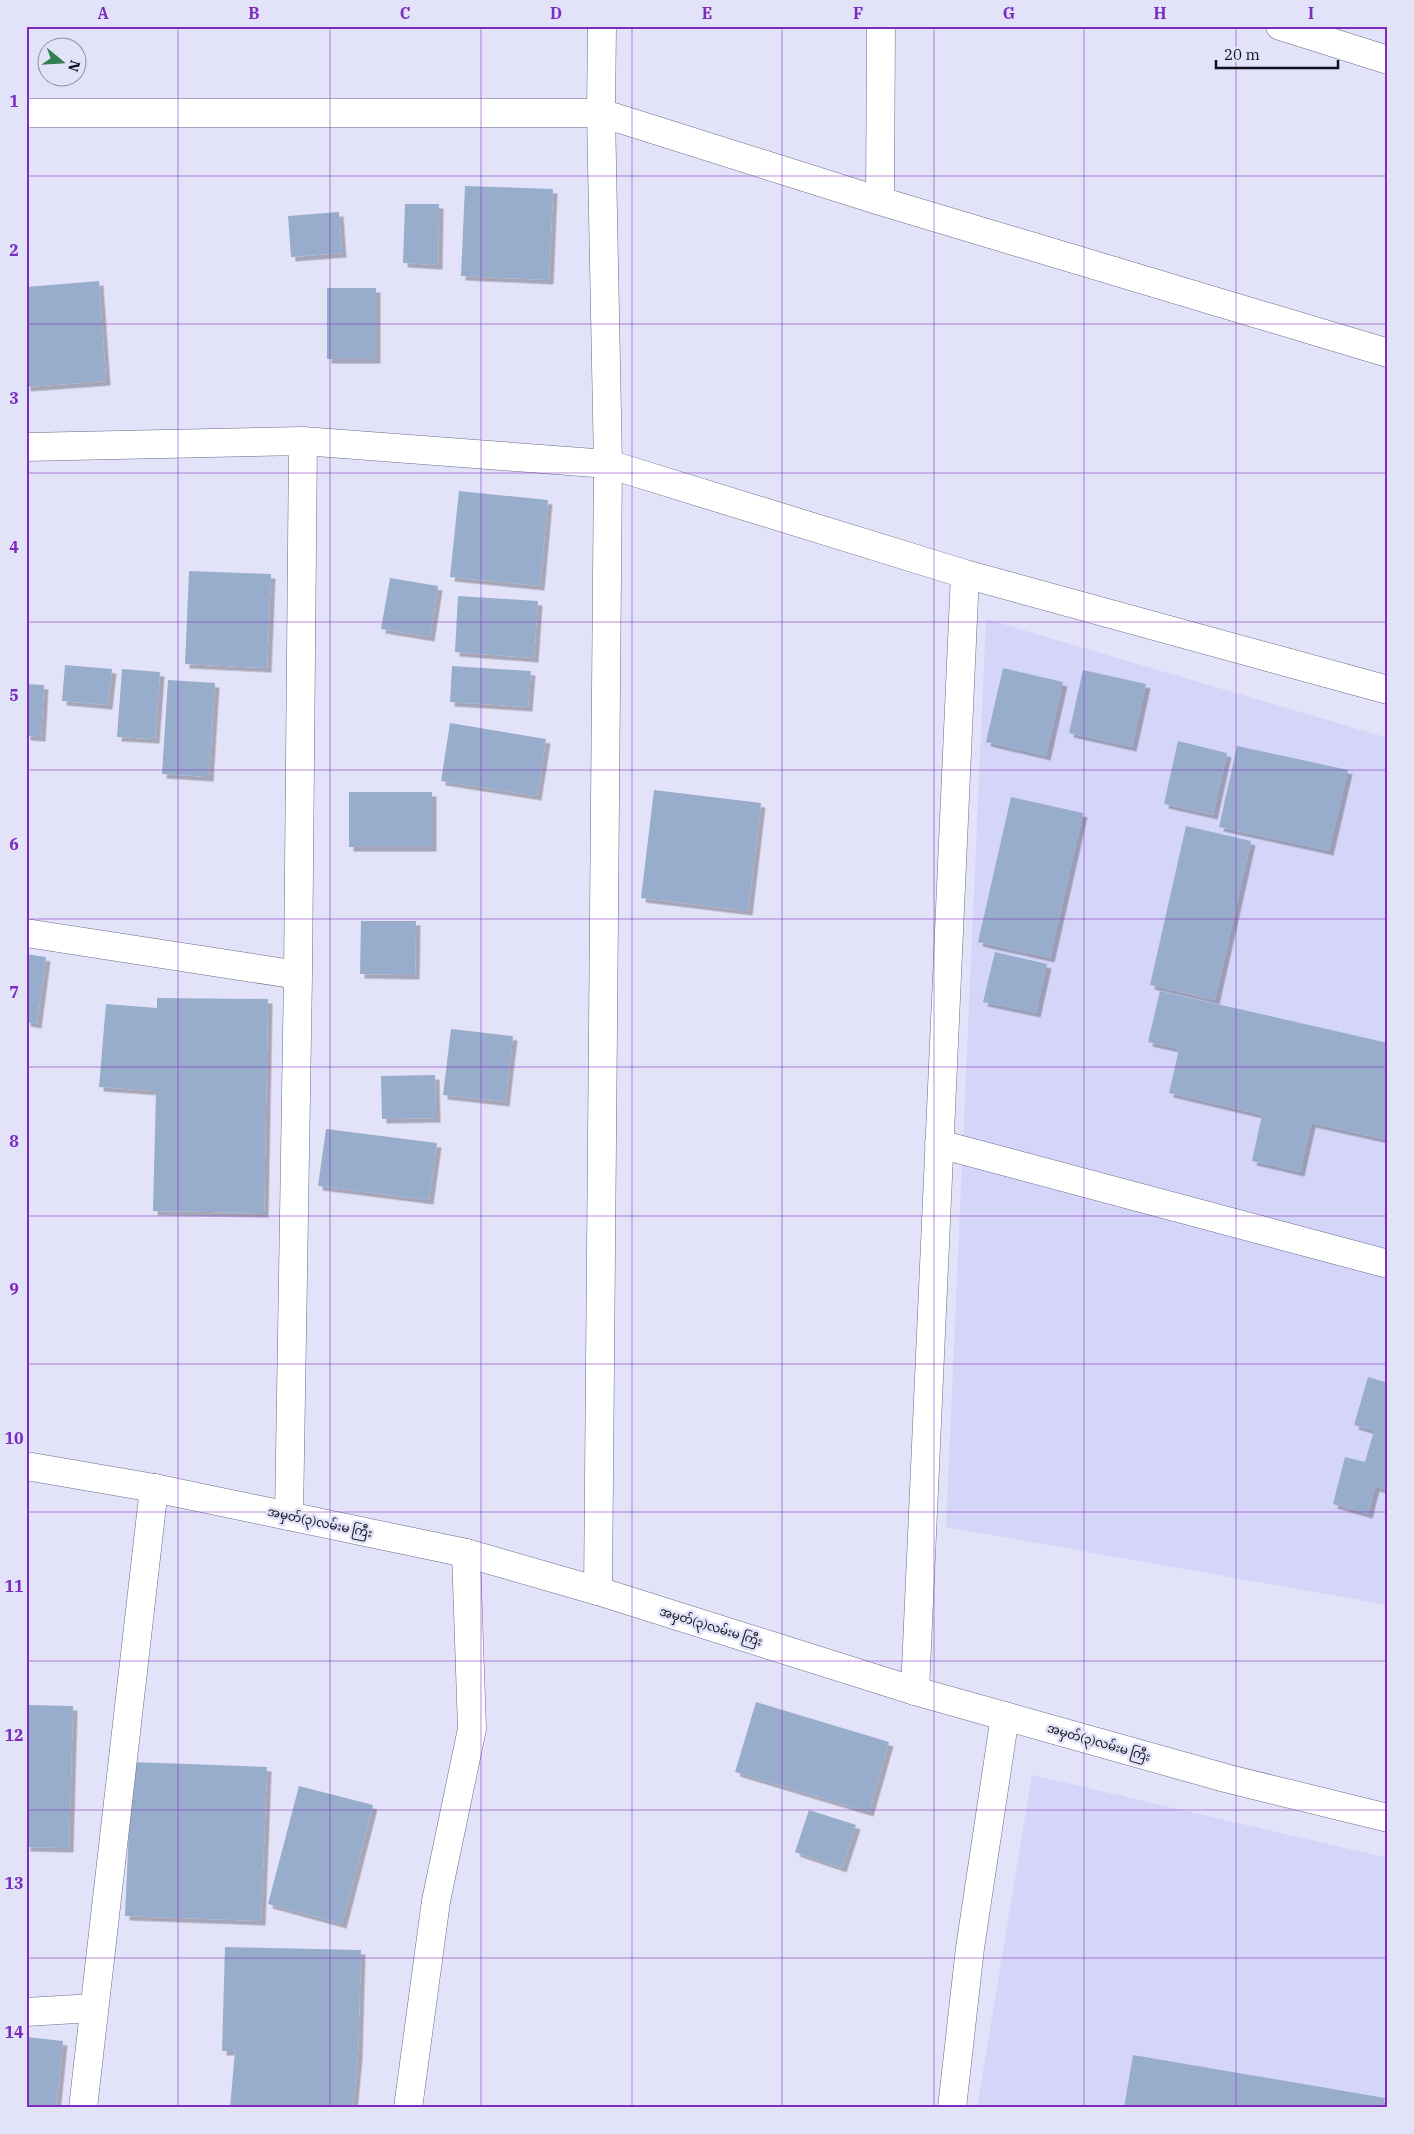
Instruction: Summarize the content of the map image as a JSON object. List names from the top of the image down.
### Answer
{
  "streets": {
    "street": ["အမှတ်(၃)လမ်းမ ကြီး"]
  },
  "scale_bar": "20 m",
  "north": "right",
  "grid": {
    "columns": [
      "A",
      "B",
      "C",
      "D",
      "E",
      "F",
      "G",
      "H",
      "I"
    ],
    "rows": [
      "1",
      "2",
      "3",
      "4",
      "5",
      "6",
      "7",
      "8",
      "9",
      "10",
      "11",
      "12",
      "13",
      "14"
    ]
  }
}
